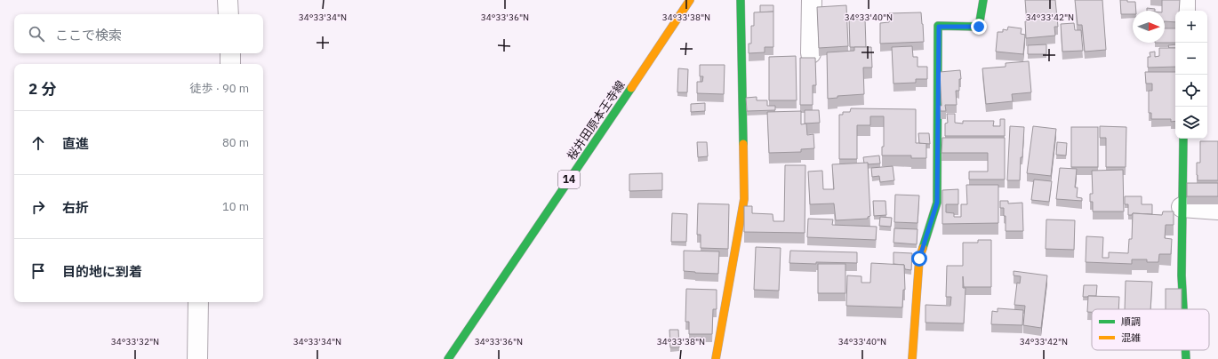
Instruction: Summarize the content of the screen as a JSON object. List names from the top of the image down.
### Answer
{
  "streets": {
    "street": ["桜井田原本王寺線", "14"]
  },
  "legend": ["順調", "混雑"],
  "north": "right",
  "page": {
    "map_buttons": ["+", "−"],
    "search": "ここで検索",
    "heading": ["2 分", "徒歩 · 90 m"],
    "list": [
      ["直進", "80 m"],
      ["右折", "10 m"],
      "目的地に到着"
    ]
  },
  "coordinates": [
    "34°33'34\"N",
    "34°33'36\"N",
    "34°33'38\"N",
    "34°33'40\"N",
    "34°33'42\"N",
    "34°33'32\"N"
  ]
}
